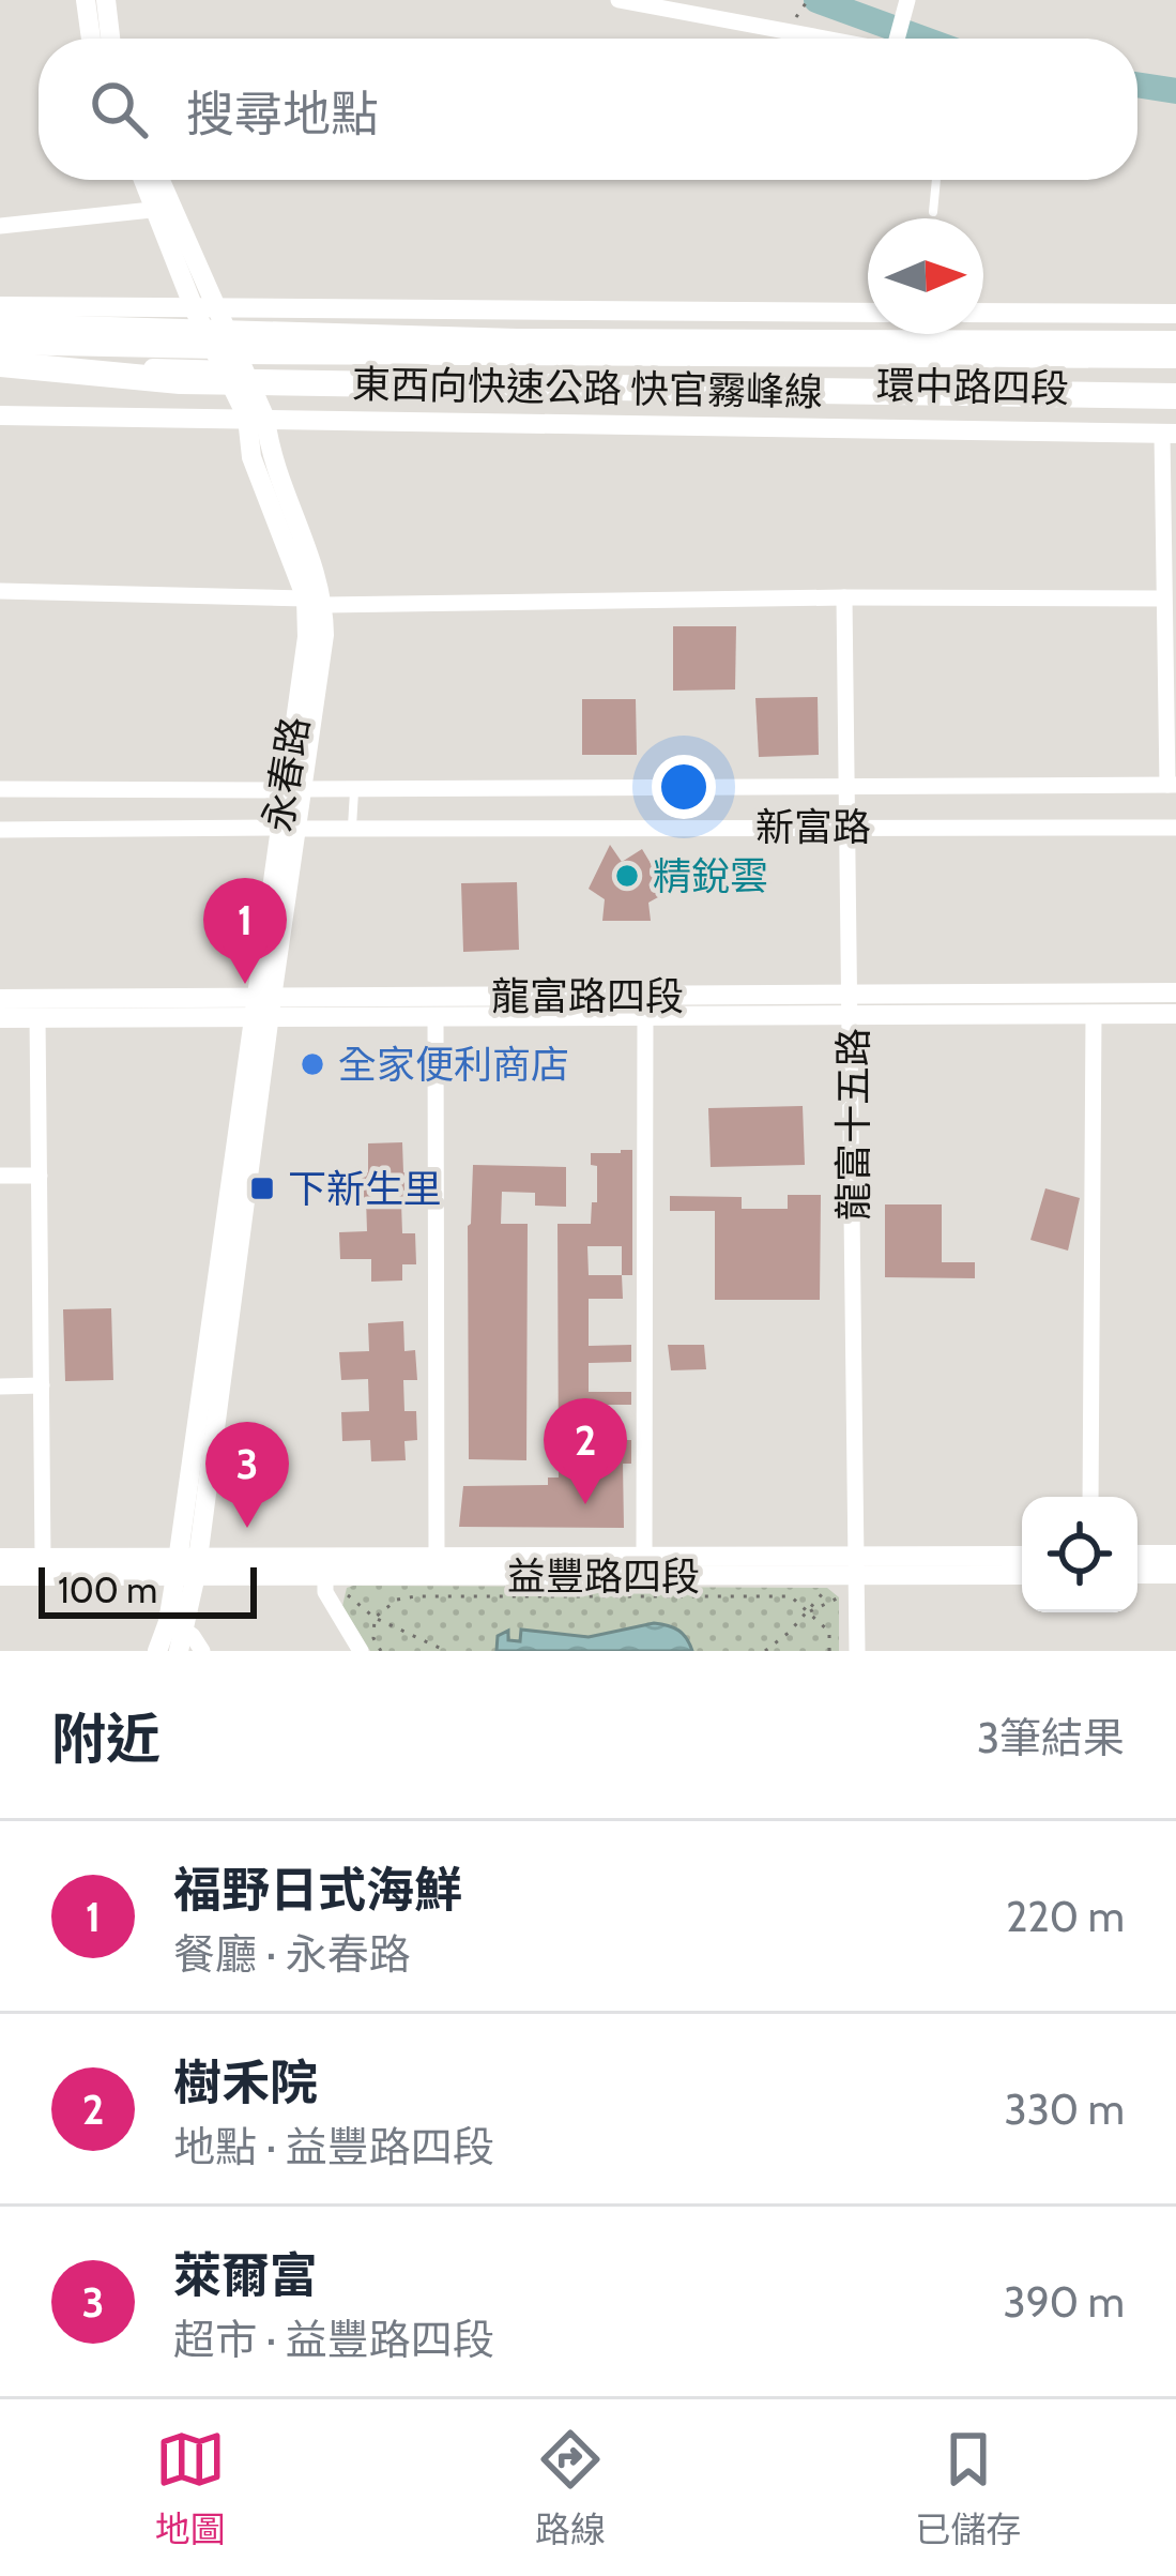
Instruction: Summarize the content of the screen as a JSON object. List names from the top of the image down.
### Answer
{
  "streets": {
    "highway": ["東西向快速公路 快官霧峰線"],
    "street": [
      "環中路四段",
      "永春路",
      "新富路",
      "龍富路四段",
      "龍富十五路",
      "益豐路四段"
    ]
  },
  "crossings": [
    ["環中路四段", "東西向快速公路 快官霧峰線"],
    ["環中路四段", "永春路"],
    ["永春路", "新富路"],
    ["永春路", "龍富路四段"],
    ["永春路", "益豐路四段"],
    ["新富路", "龍富十五路"],
    ["龍富路四段", "龍富十五路"],
    ["龍富十五路", "益豐路四段"]
  ],
  "places": {
    "other": ["精銳雲", "全家便利商店"],
    "transit": ["下新生里"]
  },
  "scale_bar": "100 m",
  "north": "right",
  "page": {
    "search": "搜尋地點",
    "pins": ["1", "2", "3"],
    "scale": "100 m",
    "heading": ["附近", "3筆結果"],
    "list": [
      {
        "mark": "1",
        "name": "福野日式海鮮",
        "note": "餐廳 · 永春路",
        "value": "220 m"
      },
      {
        "mark": "2",
        "name": "樹禾院",
        "note": "地點 · 益豐路四段",
        "value": "330 m"
      },
      {
        "mark": "3",
        "name": "萊爾富",
        "note": "超市 · 益豐路四段",
        "value": "390 m"
      }
    ],
    "nav": ["地圖", "路線", "已儲存"]
  }
}
